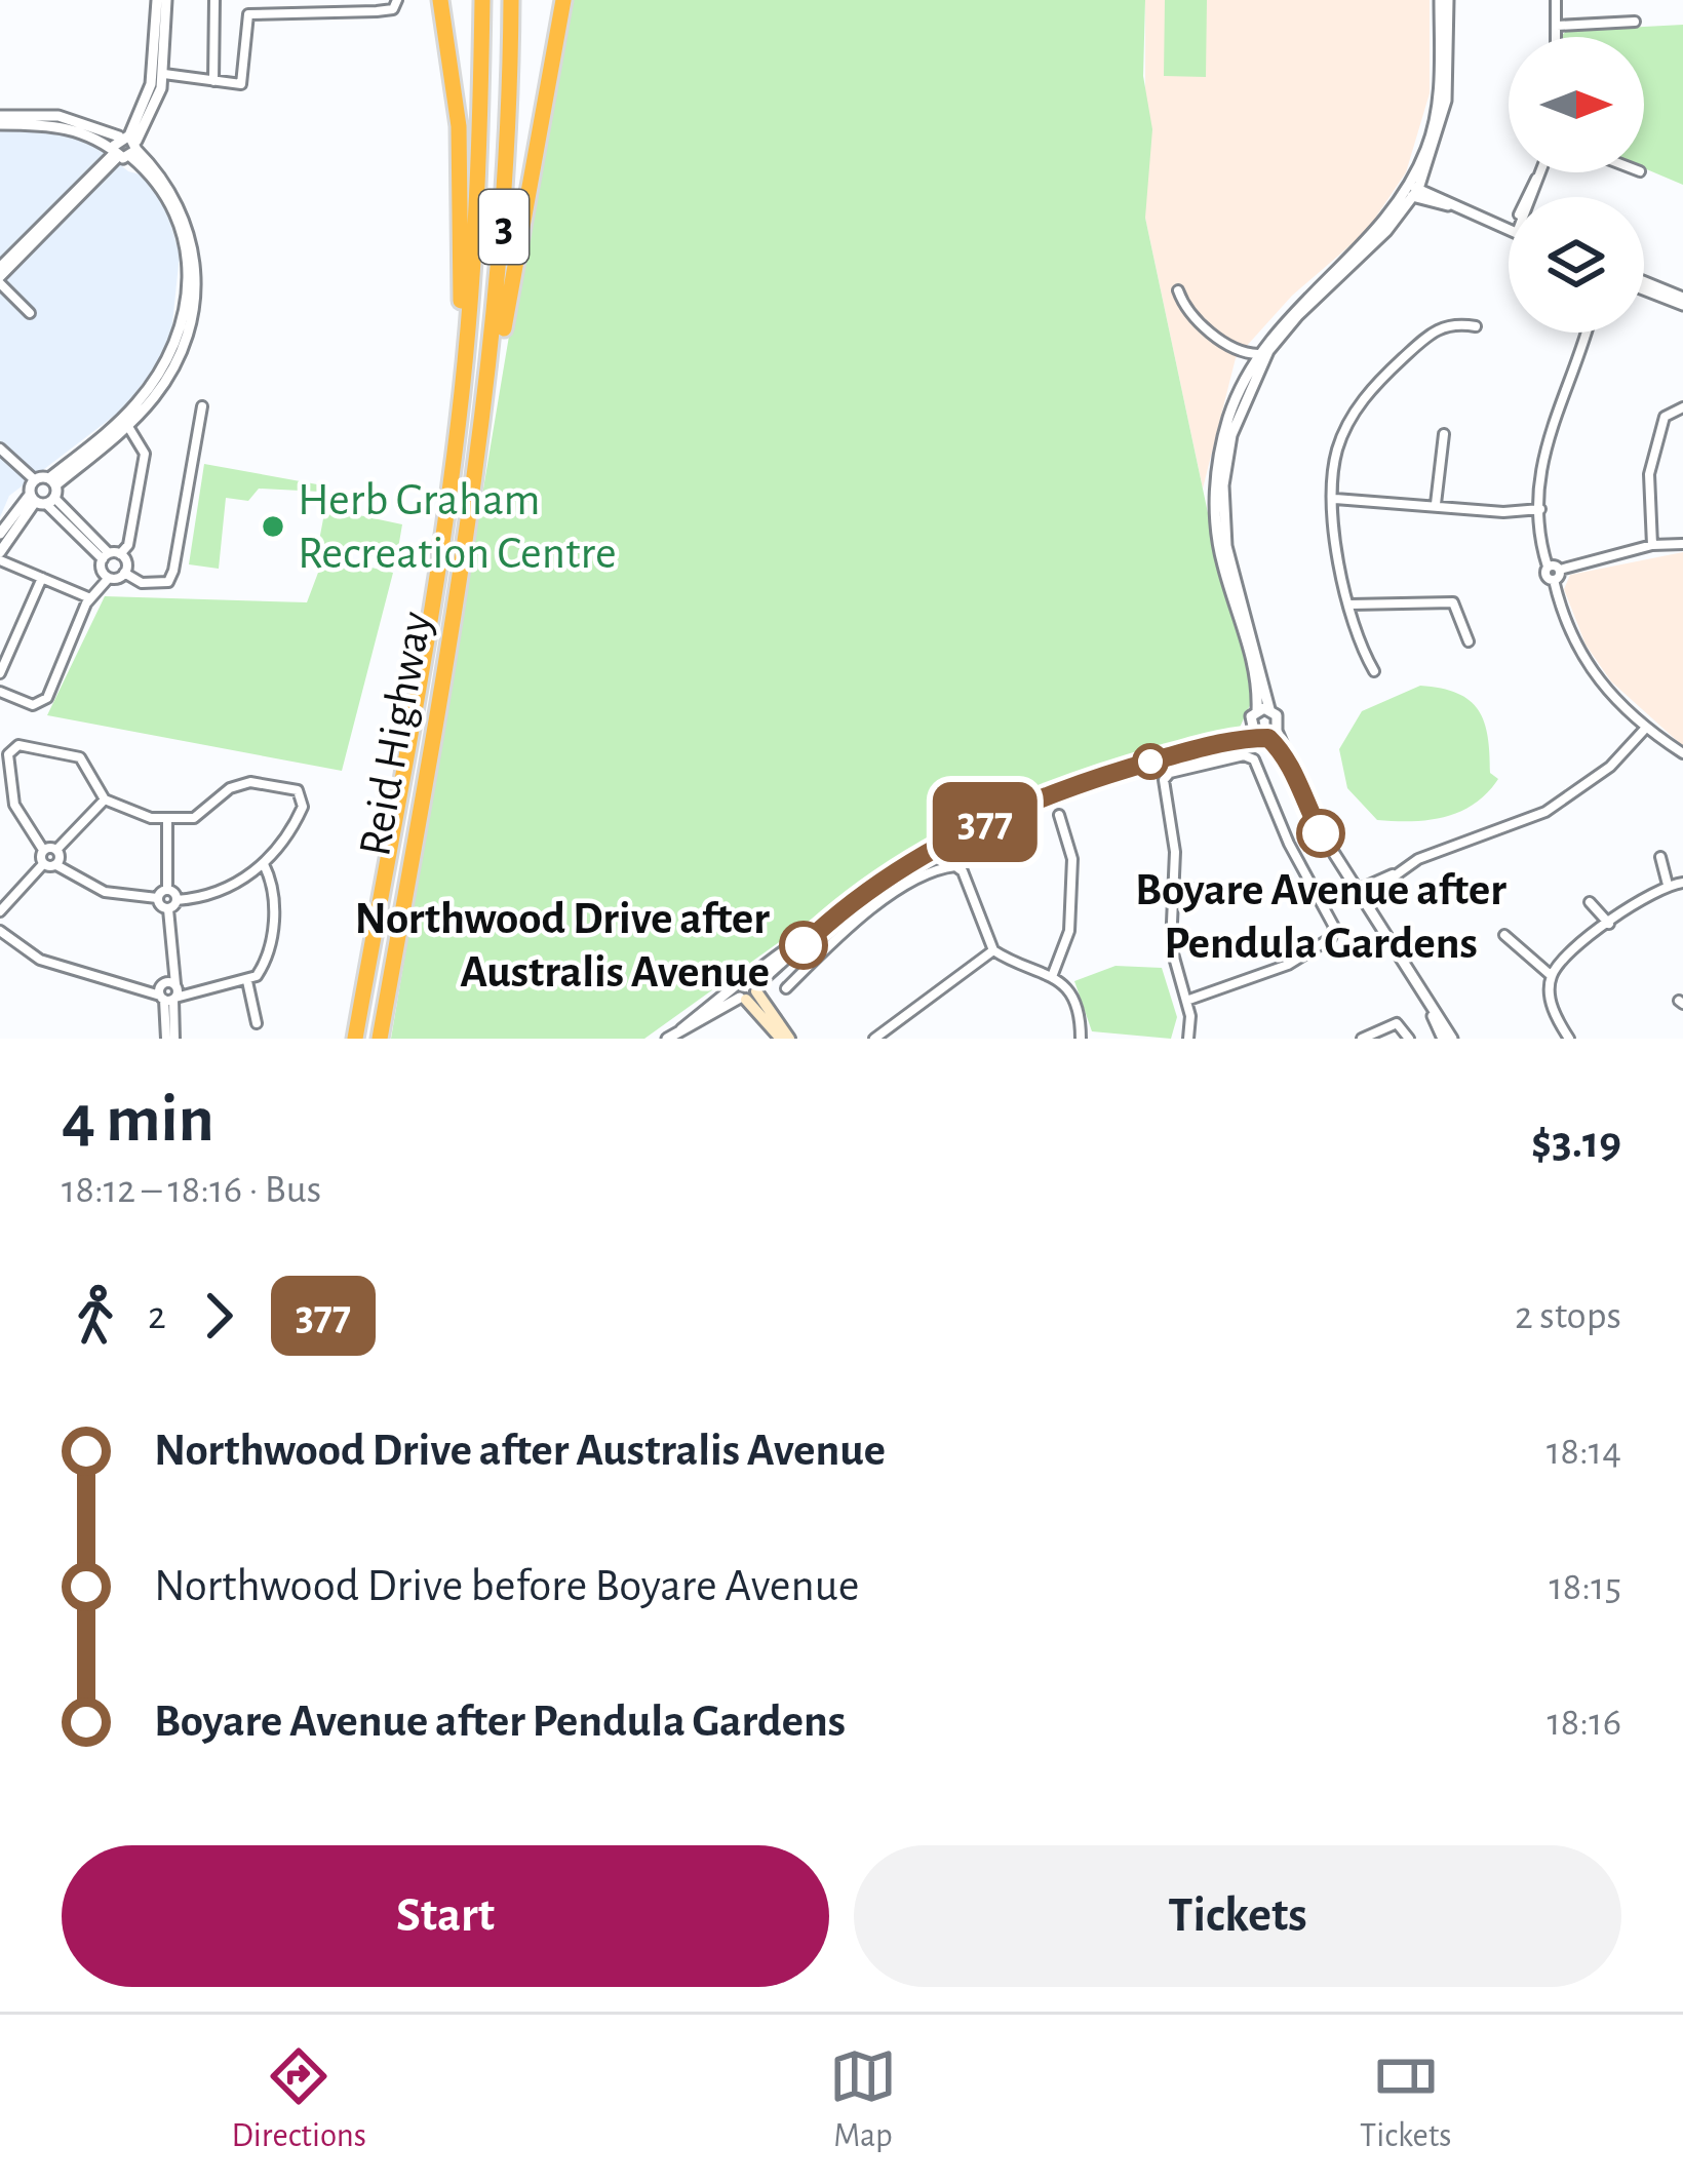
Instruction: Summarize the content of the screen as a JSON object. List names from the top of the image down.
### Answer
{
  "streets": {
    "highway": ["3", "Reid Highway"]
  },
  "places": ["Herb Graham Recreation Centre", "Boyare Avenue after Pendula Gardens", "Northwood Drive after Australis Avenue"],
  "lines": ["bus line 377"],
  "north": "right",
  "page": {
    "on_map": "377",
    "heading": ["4 min", "18:12 – 18:16 · Bus", "$3.19"],
    "legs": ["2", "377", "2 stops"],
    "list": [
      {
        "name": "Northwood Drive after Australis Avenue",
        "value": "18:14"
      },
      {
        "name": "Northwood Drive before Boyare Avenue",
        "value": "18:15"
      },
      {
        "name": "Boyare Avenue after Pendula Gardens",
        "value": "18:16"
      }
    ],
    "buttons": ["Start", "Tickets"],
    "tabs": ["Directions", "Map", "Tickets"]
  }
}
